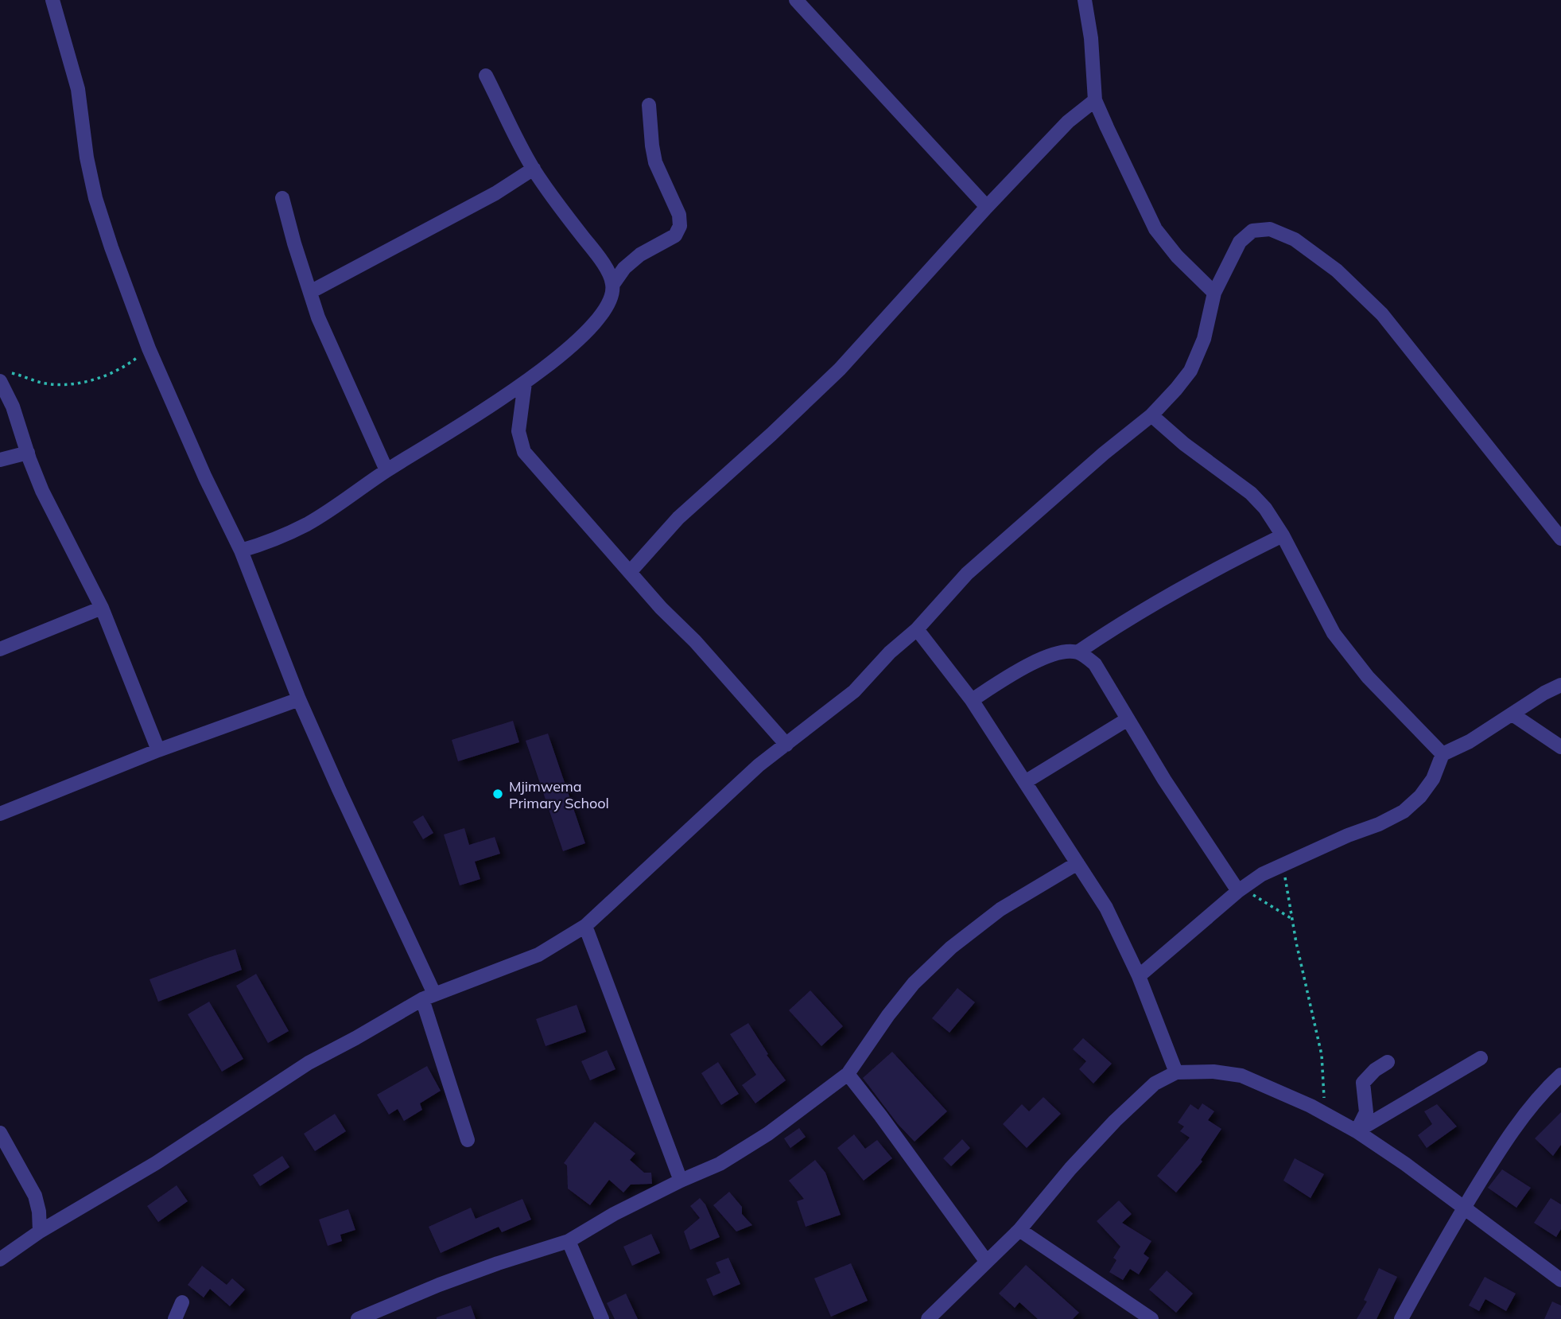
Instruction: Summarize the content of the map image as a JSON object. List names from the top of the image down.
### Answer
{
  "places": ["Mjimwema Primary School"]
}
